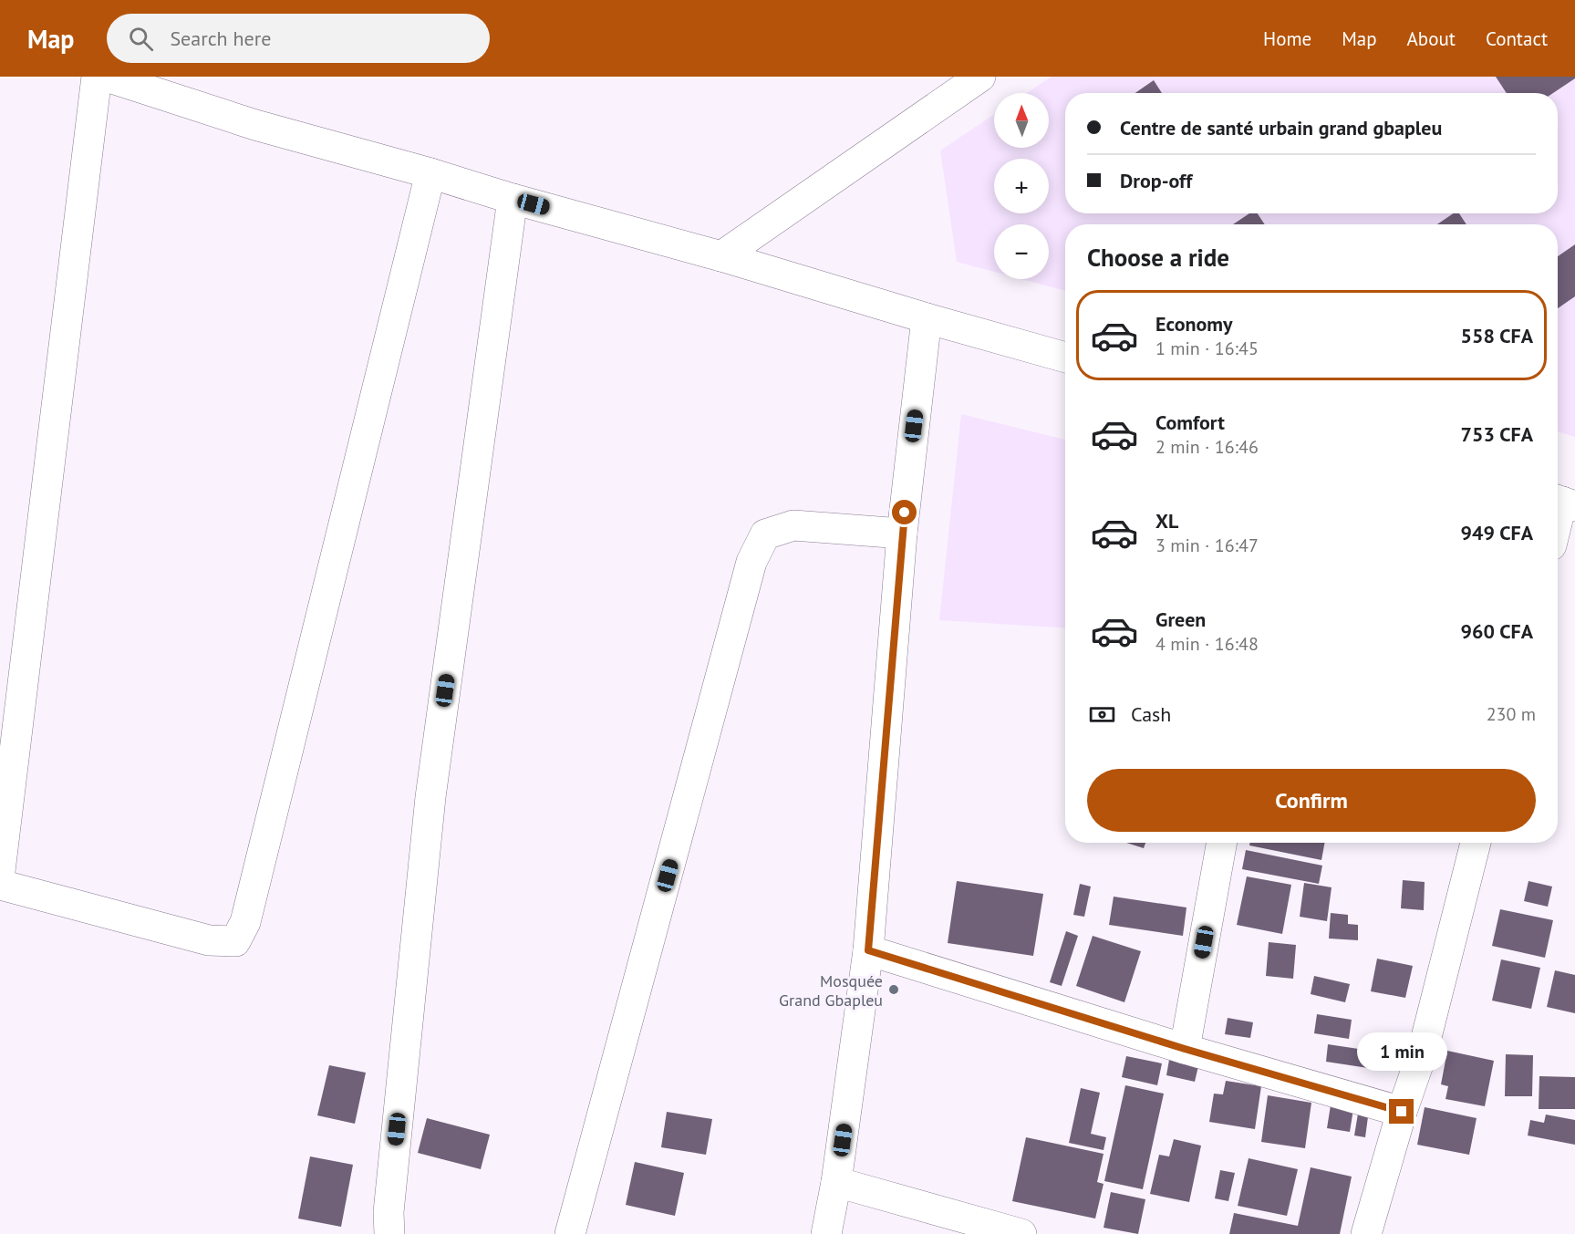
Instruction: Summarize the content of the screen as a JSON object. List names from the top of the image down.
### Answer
{
  "places": ["Mosquée Grand Gbapleu"],
  "north": "top",
  "page": {
    "header": "Map",
    "search": "Search here",
    "nav": [
      "Home",
      "Map",
      "About",
      "Contact"
    ],
    "map_buttons": ["+", "−"],
    "banner": ["Centre de santé urbain grand gbapleu", "Drop-off"],
    "heading": "Choose a ride",
    "list": [
      {
        "name": "Economy",
        "note": "1 min · 16:45",
        "value": "558 CFA"
      },
      {
        "name": "Comfort",
        "note": "2 min · 16:46",
        "value": "753 CFA"
      },
      {
        "name": "XL",
        "note": "3 min · 16:47",
        "value": "949 CFA"
      },
      {
        "name": "Green",
        "note": "4 min · 16:48",
        "value": "960 CFA"
      }
    ],
    "pay": ["Cash", "230 m"],
    "buttons": "Confirm",
    "bubble": "1 min"
  }
}
